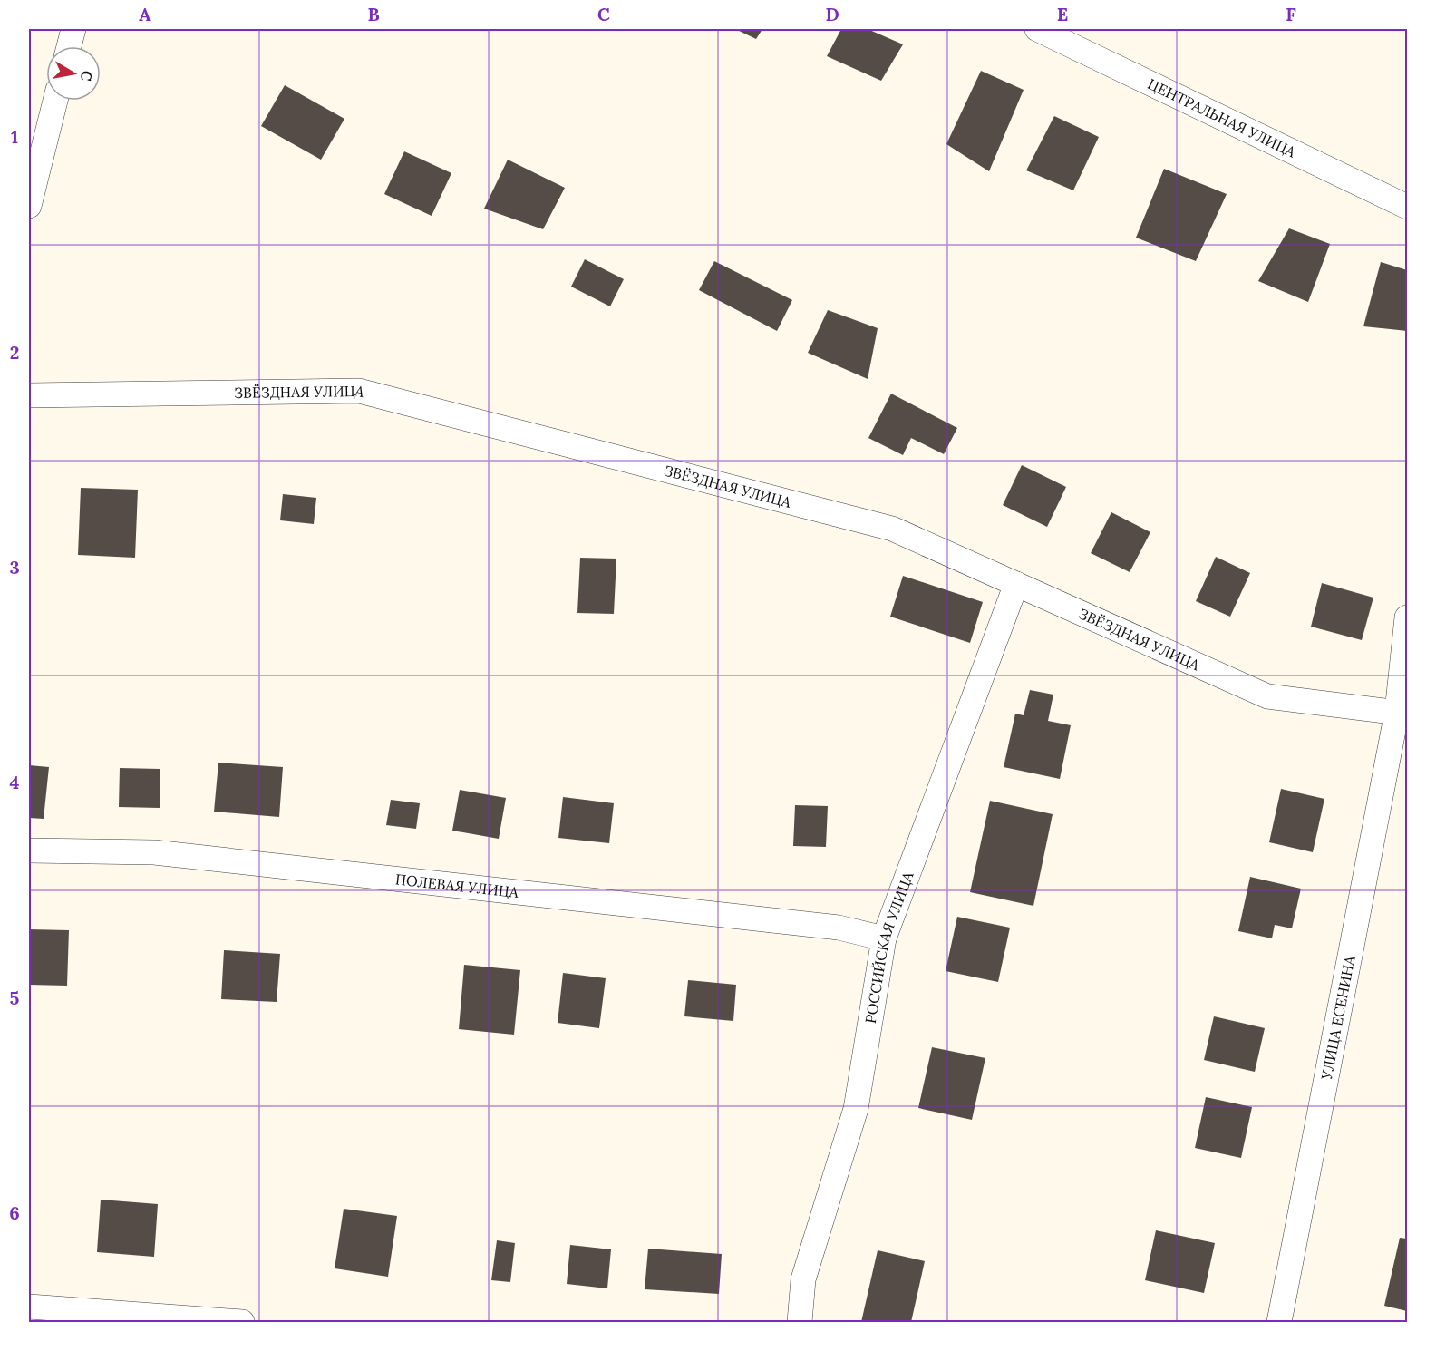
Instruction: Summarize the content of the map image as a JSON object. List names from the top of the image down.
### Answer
{
  "streets": {
    "street": [
      "ЦЕНТРАЛЬНАЯ УЛИЦА",
      "ЗВЁЗДНАЯ УЛИЦА",
      "ПОЛЕВАЯ УЛИЦА",
      "РОССИЙСКАЯ УЛИЦА",
      "УЛИЦА ЕСЕНИНА"
    ]
  },
  "crossings": [
    ["ЗВЁЗДНАЯ УЛИЦА", "РОССИЙСКАЯ УЛИЦА"],
    ["ЗВЁЗДНАЯ УЛИЦА", "УЛИЦА ЕСЕНИНА"],
    ["ПОЛЕВАЯ УЛИЦА", "РОССИЙСКАЯ УЛИЦА"]
  ],
  "north": "right",
  "grid": {
    "columns": [
      "A",
      "B",
      "C",
      "D",
      "E",
      "F"
    ],
    "rows": [
      "1",
      "2",
      "3",
      "4",
      "5",
      "6"
    ]
  }
}
